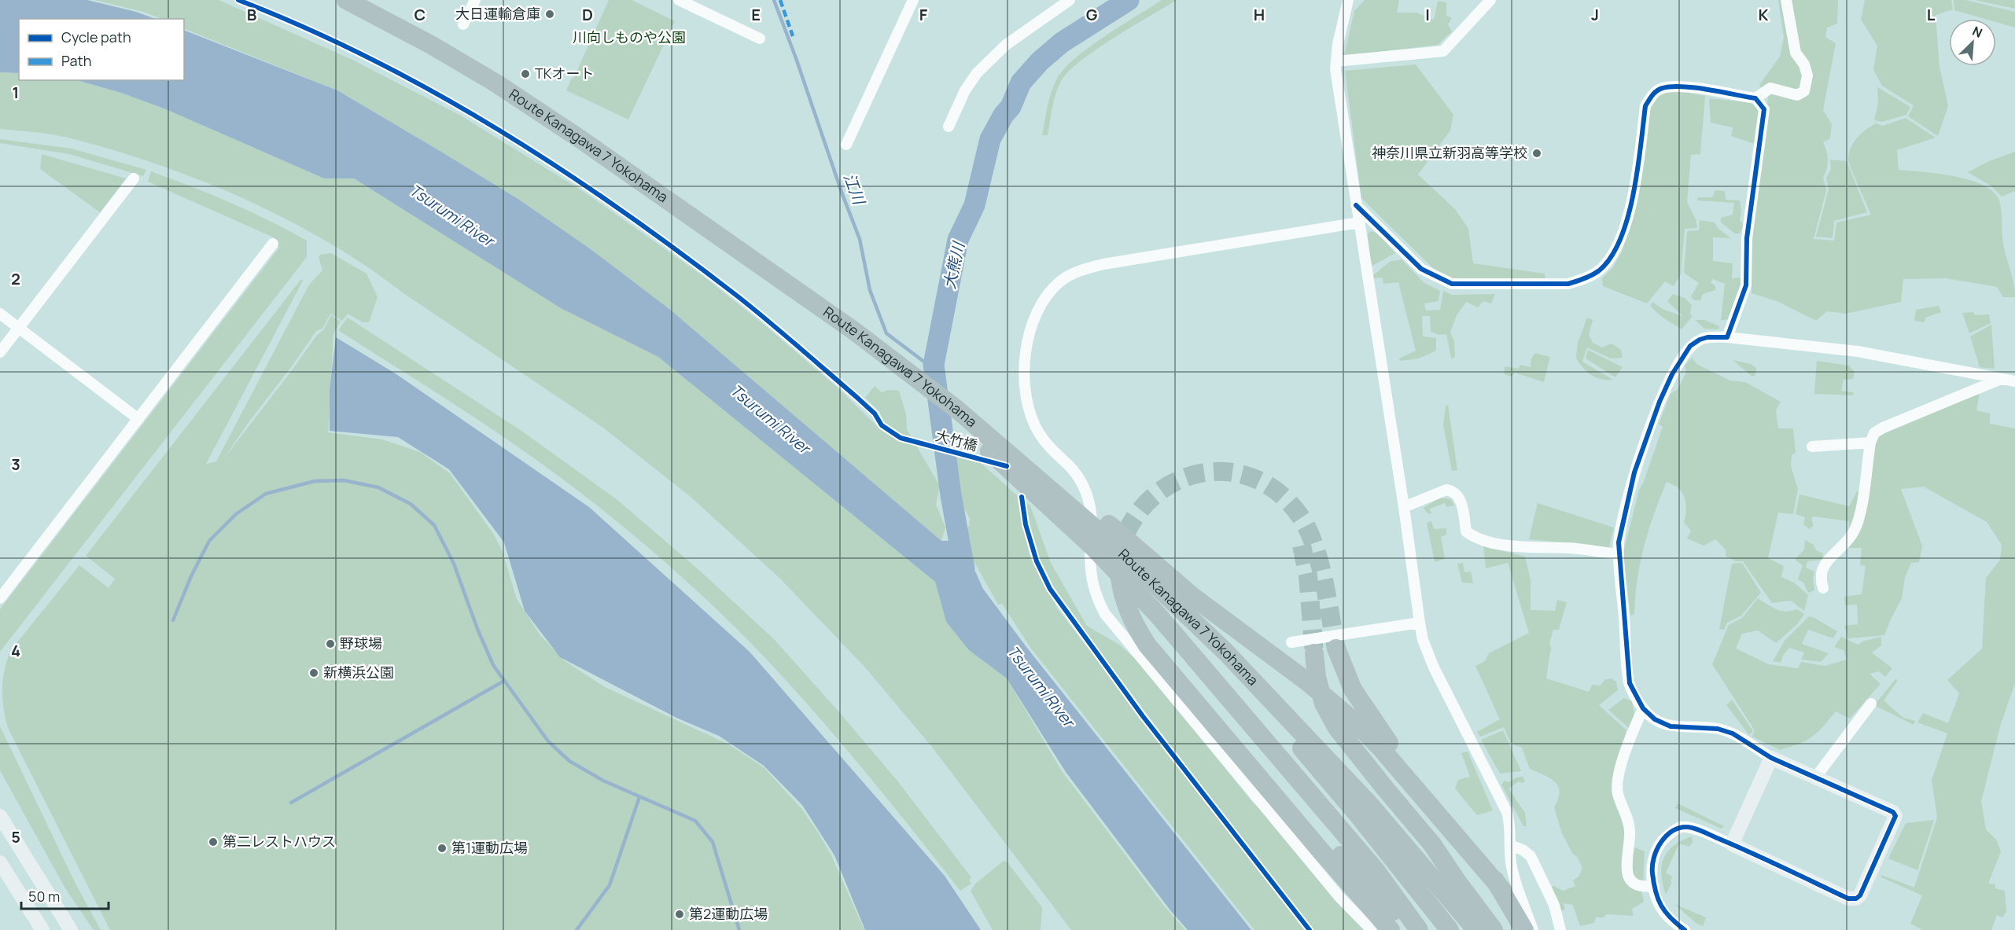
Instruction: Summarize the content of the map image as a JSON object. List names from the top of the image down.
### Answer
{
  "streets": {
    "highway": ["Route Kanagawa 7 Yokohama"],
    "cycle path": ["大竹橋"]
  },
  "water": ["江川", "Tsurumi River", "大熊川"],
  "parks": ["川向しものや公園"],
  "places": [
    "大日運輸倉庫",
    "TKオート",
    "神奈川県立新羽高等学校",
    "野球場",
    "新横浜公園",
    "第二レストハウス",
    "第1運動広場",
    "第2運動広場"
  ],
  "legend": ["Cycle path", "Path"],
  "scale_bar": "50 m",
  "north": "top right",
  "grid": {
    "columns": [
      "B",
      "C",
      "D",
      "E",
      "F",
      "G",
      "H",
      "I",
      "J",
      "K",
      "L"
    ],
    "rows": [
      "1",
      "2",
      "3",
      "4",
      "5"
    ]
  }
}
